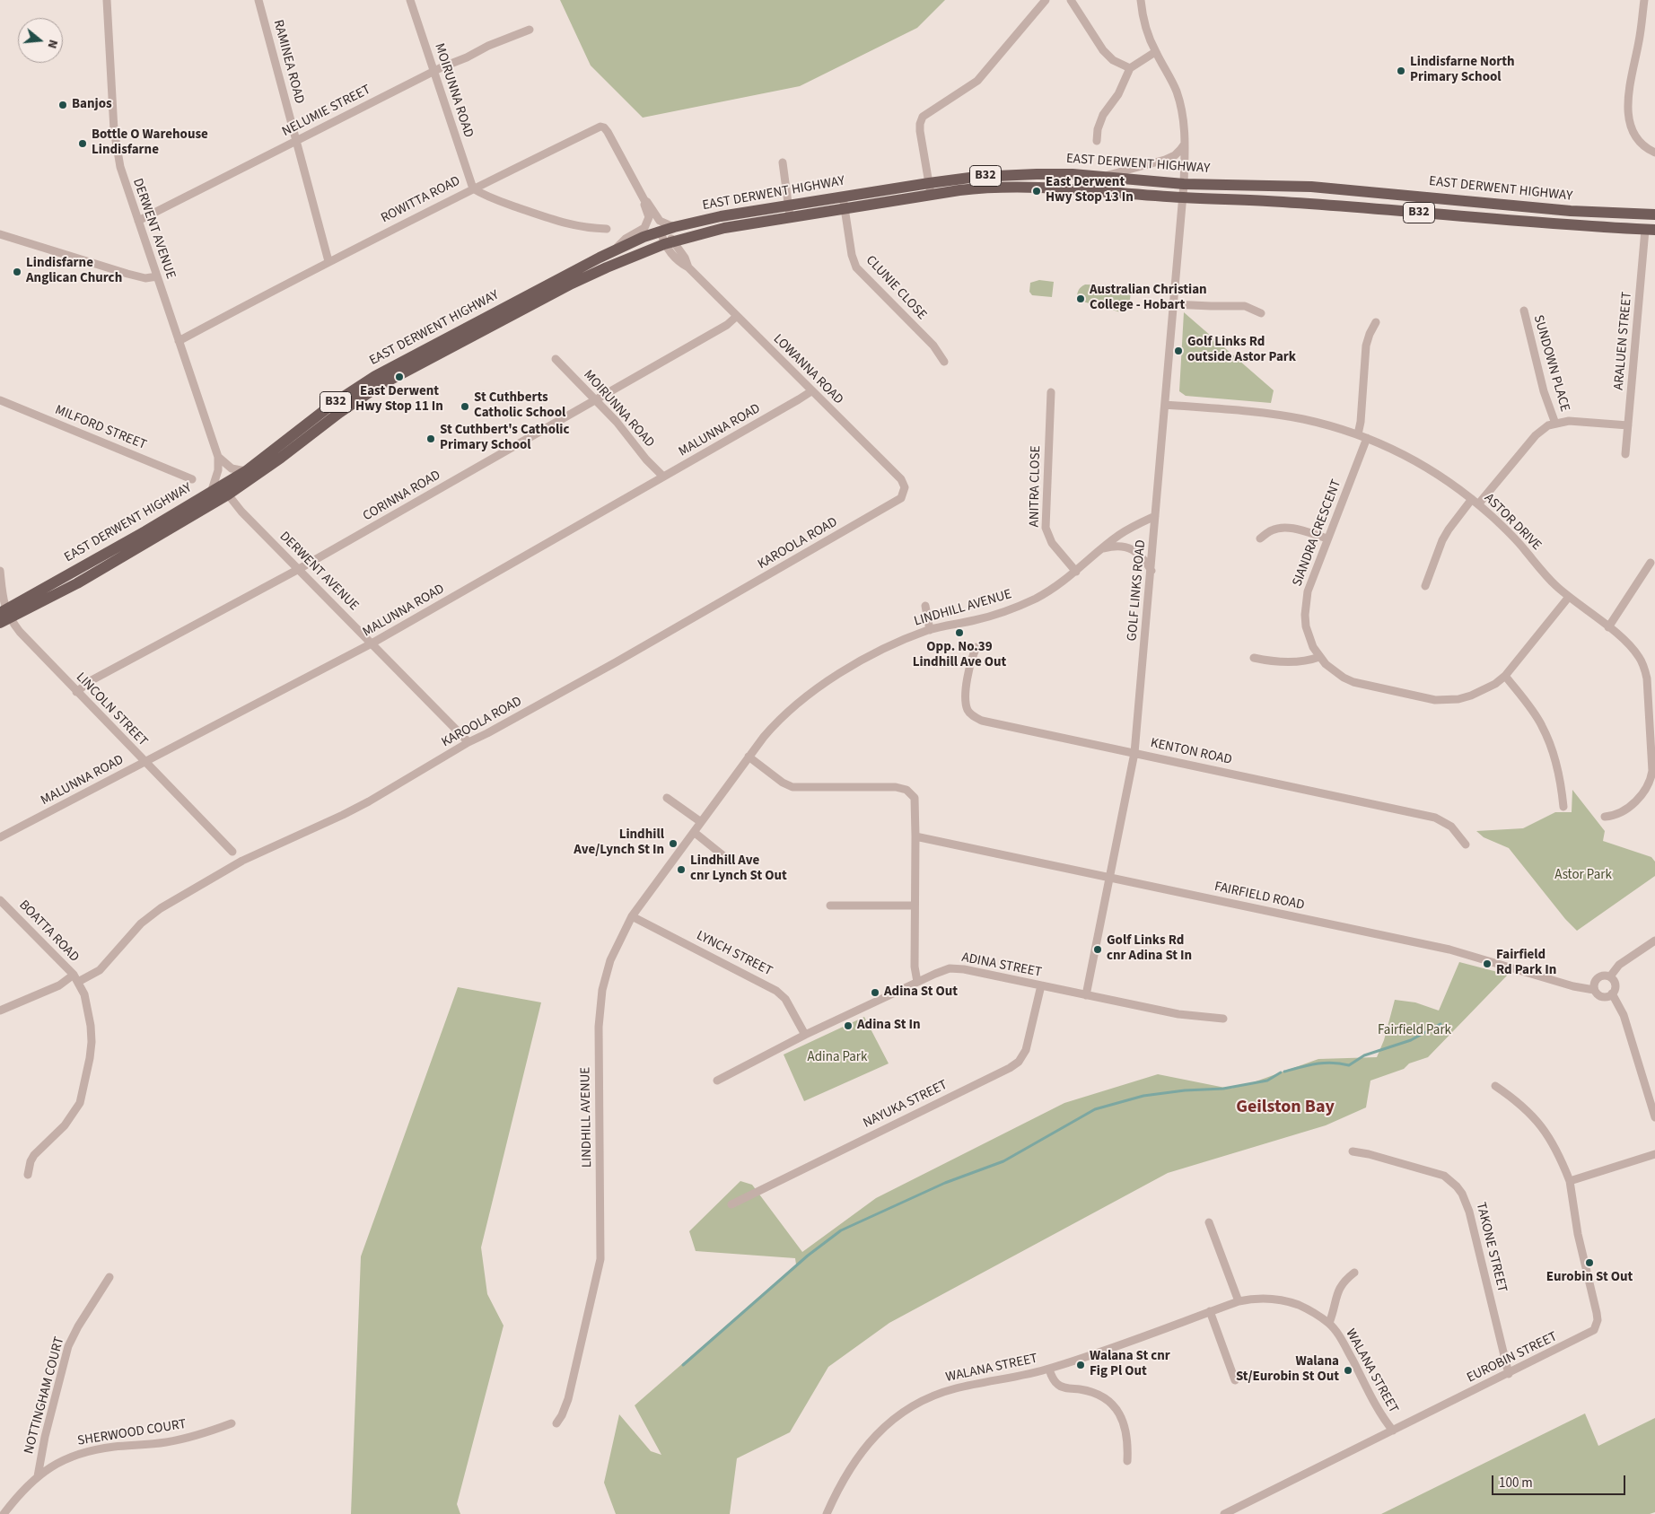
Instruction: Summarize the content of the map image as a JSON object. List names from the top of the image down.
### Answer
{
  "streets": {
    "main road": ["EAST DERWENT HIGHWAY", "B32"],
    "street": [
      "RAMINEA ROAD",
      "MOIRUNNA ROAD",
      "NELUMIE STREET",
      "ROWITTA ROAD",
      "DERWENT AVENUE",
      "CLUNIE CLOSE",
      "ARALUEN STREET",
      "SUNDOWN PLACE",
      "LOWANNA ROAD",
      "MILFORD STREET",
      "MALUNNA ROAD",
      "ANITRA CLOSE",
      "CORINNA ROAD",
      "ASTOR DRIVE",
      "SIANDRA CRESCENT",
      "KAROOLA ROAD",
      "GOLF LINKS ROAD",
      "LINDHILL AVENUE",
      "LINCOLN STREET",
      "KENTON ROAD",
      "FAIRFIELD ROAD",
      "BOATTA ROAD",
      "LYNCH STREET",
      "ADINA STREET",
      "NAYUKA STREET",
      "TAKONE STREET",
      "EUROBIN STREET",
      "WALANA STREET",
      "NOTTINGHAM COURT",
      "SHERWOOD COURT"
    ]
  },
  "crossings": [
    ["RAMINEA ROAD", "NELUMIE STREET"],
    ["RAMINEA ROAD", "ROWITTA ROAD"],
    ["MOIRUNNA ROAD", "NELUMIE STREET"],
    ["MOIRUNNA ROAD", "ROWITTA ROAD"],
    ["MOIRUNNA ROAD", "MALUNNA ROAD"],
    ["MOIRUNNA ROAD", "CORINNA ROAD"],
    ["NELUMIE STREET", "DERWENT AVENUE"],
    ["EAST DERWENT HIGHWAY", "ROWITTA ROAD"],
    ["EAST DERWENT HIGHWAY", "DERWENT AVENUE"],
    ["EAST DERWENT HIGHWAY", "CLUNIE CLOSE"],
    ["EAST DERWENT HIGHWAY", "ARALUEN STREET"],
    ["EAST DERWENT HIGHWAY", "LOWANNA ROAD"],
    ["EAST DERWENT HIGHWAY", "GOLF LINKS ROAD"],
    ["EAST DERWENT HIGHWAY", "LINCOLN STREET"],
    ["ROWITTA ROAD", "DERWENT AVENUE"],
    ["DERWENT AVENUE", "MALUNNA ROAD"],
    ["DERWENT AVENUE", "CORINNA ROAD"],
    ["DERWENT AVENUE", "KAROOLA ROAD"],
    ["LOWANNA ROAD", "MALUNNA ROAD"],
    ["LOWANNA ROAD", "CORINNA ROAD"],
    ["LOWANNA ROAD", "KAROOLA ROAD"],
    ["MALUNNA ROAD", "LINCOLN STREET"],
    ["ANITRA CLOSE", "LINDHILL AVENUE"],
    ["CORINNA ROAD", "LINCOLN STREET"],
    ["ASTOR DRIVE", "SIANDRA CRESCENT"],
    ["ASTOR DRIVE", "GOLF LINKS ROAD"],
    ["KAROOLA ROAD", "BOATTA ROAD"],
    ["GOLF LINKS ROAD", "LINDHILL AVENUE"],
    ["GOLF LINKS ROAD", "KENTON ROAD"],
    ["GOLF LINKS ROAD", "FAIRFIELD ROAD"],
    ["GOLF LINKS ROAD", "ADINA STREET"],
    ["LINDHILL AVENUE", "LYNCH STREET"],
    ["LYNCH STREET", "ADINA STREET"],
    ["ADINA STREET", "NAYUKA STREET"],
    ["TAKONE STREET", "EUROBIN STREET"],
    ["EUROBIN STREET", "WALANA STREET"],
    ["NOTTINGHAM COURT", "SHERWOOD COURT"]
  ],
  "districts": ["Geilston Bay"],
  "parks": ["Astor Park", "Fairfield Park", "Adina Park"],
  "places": [
    "Lindisfarne North Primary School",
    "Banjos",
    "Bottle O Warehouse Lindisfarne",
    "East Derwent Hwy Stop 13 In",
    "Lindisfarne Anglican Church",
    "Australian Christian College - Hobart",
    "Golf Links Rd outside Astor Park",
    "East Derwent Hwy Stop 11 In",
    "St Cuthberts Catholic School",
    "St Cuthbert's Catholic Primary School",
    "Opp. No.39 Lindhill Ave Out",
    "Lindhill Ave/Lynch St In",
    "Lindhill Ave cnr Lynch St Out",
    "Golf Links Rd cnr Adina St In",
    "Fairfield Rd Park In",
    "Adina St Out",
    "Adina St In",
    "Eurobin St Out",
    "Walana St cnr Fig Pl Out",
    "Walana St/Eurobin St Out"
  ],
  "scale_bar": "100 m",
  "north": "right"
}
